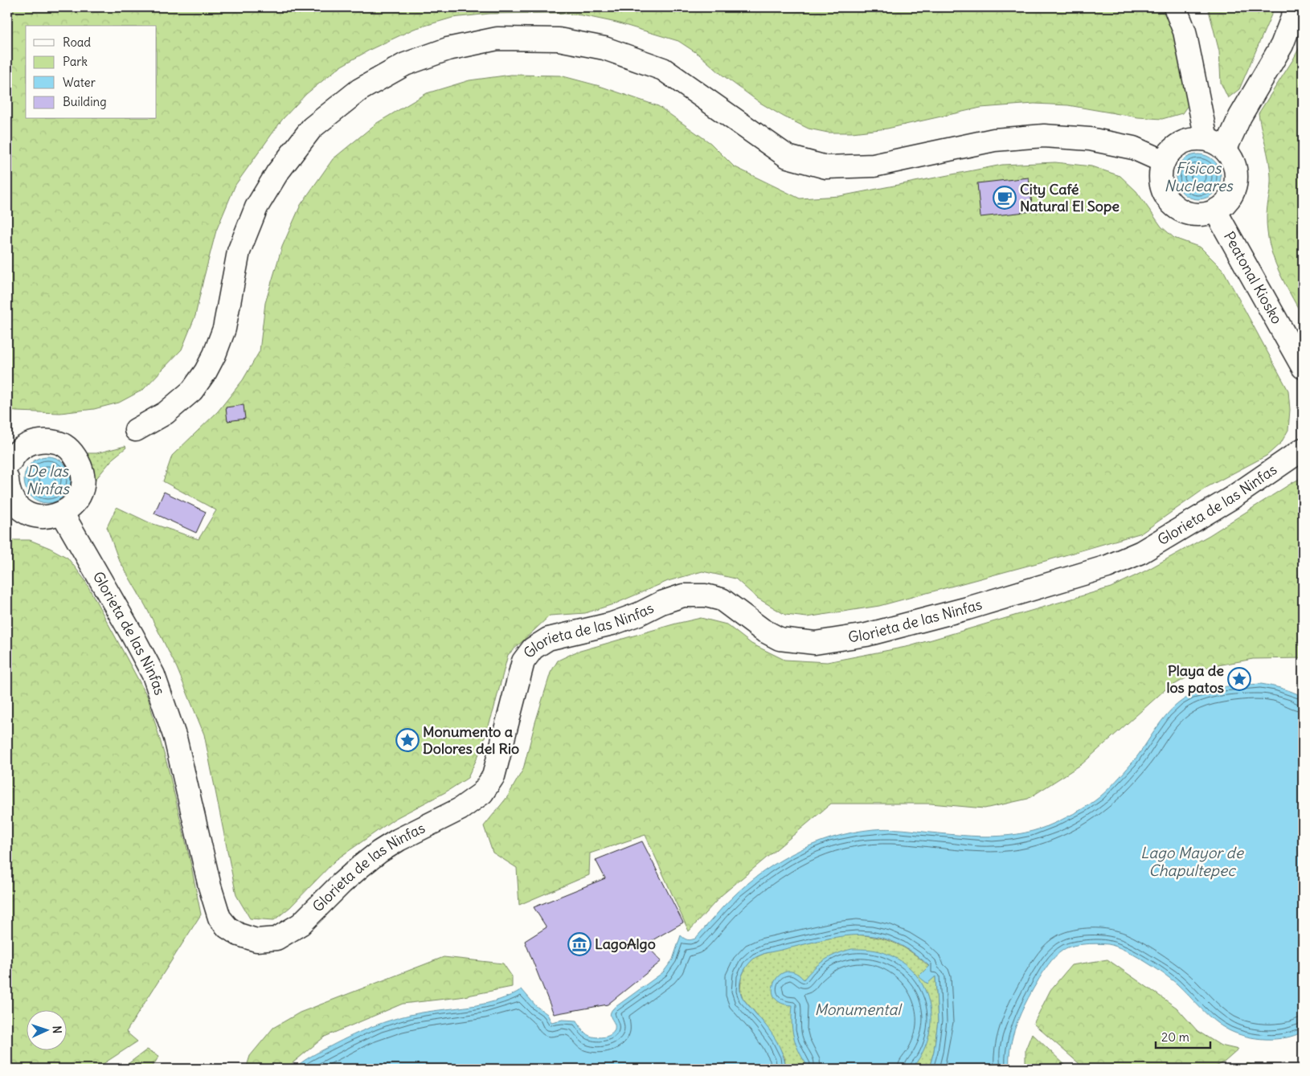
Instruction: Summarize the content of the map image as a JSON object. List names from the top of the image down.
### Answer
{
  "streets": {
    "street": ["Peatonal Kiosko", "Glorieta de las Ninfas"]
  },
  "water": [
    "Físicos Nucleares",
    "De las Ninfas",
    "Lago Mayor de Chapultepec",
    "Monumental"
  ],
  "places": {
    "cafe": ["City Café Natural El Sope"],
    "place": ["Playa de los patos", "Monumento a Dolores del Rio"],
    "museum": ["LagoAlgo"]
  },
  "legend": [
    "Road",
    "Park",
    "Water",
    "Building"
  ],
  "scale_bar": "20 m",
  "north": "right"
}
